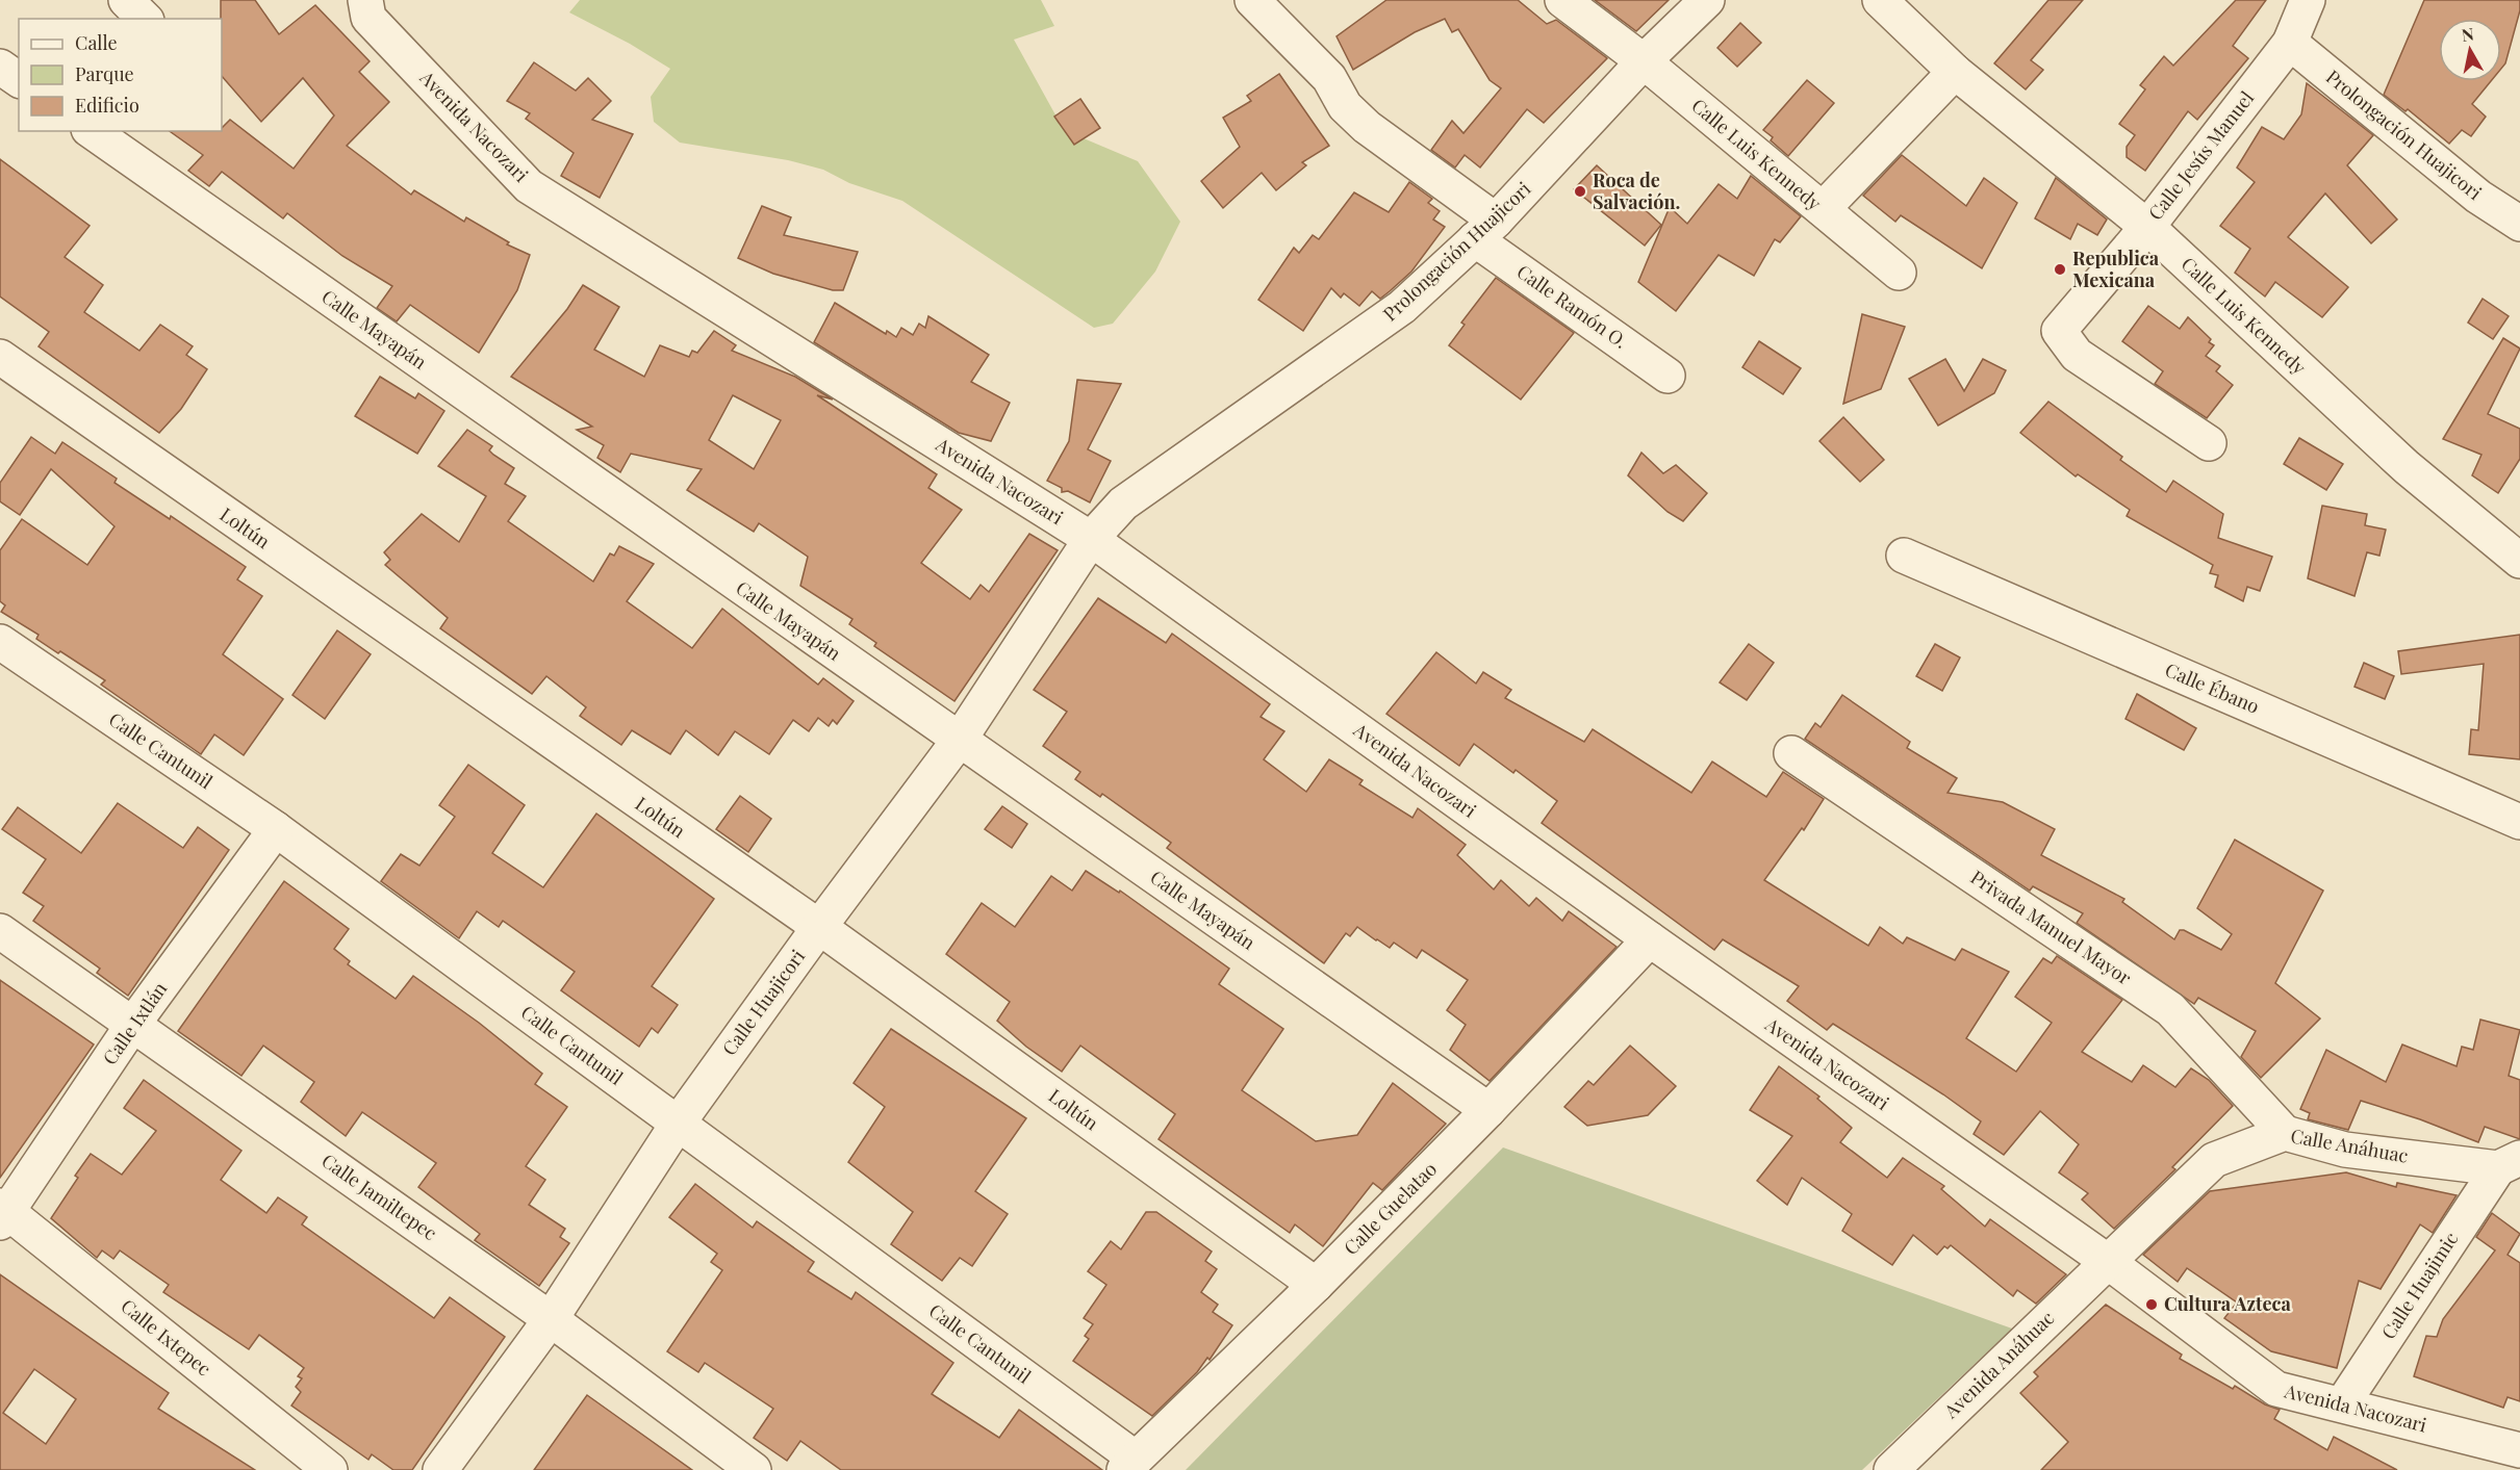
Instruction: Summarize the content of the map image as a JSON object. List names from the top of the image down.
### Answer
{
  "streets": {
    "street": [
      "Avenida Nacozari",
      "Prolongación Huajicori",
      "Calle Luis Kennedy",
      "Calle Jesús Manuel",
      "Calle Ramón O.",
      "Calle Mayapán",
      "Loltún",
      "Calle Ébano",
      "Calle Cantunil",
      "Privada Manuel Mayor",
      "Calle Huajicori",
      "Calle Ixtlán",
      "Calle Anáhuac",
      "Calle Jamiltepec",
      "Calle Guelatao",
      "Calle Huajimic",
      "Calle Ixtepec",
      "Avenida Anáhuac"
    ]
  },
  "crossings": [
    ["Avenida Nacozari", "Prolongación Huajicori"],
    ["Avenida Nacozari", "Calle Huajicori"],
    ["Avenida Nacozari", "Calle Anáhuac"],
    ["Avenida Nacozari", "Calle Guelatao"],
    ["Avenida Nacozari", "Calle Huajimic"],
    ["Avenida Nacozari", "Avenida Anáhuac"],
    ["Prolongación Huajicori", "Calle Luis Kennedy"],
    ["Prolongación Huajicori", "Calle Jesús Manuel"],
    ["Prolongación Huajicori", "Calle Ramón O."],
    ["Prolongación Huajicori", "Calle Huajicori"],
    ["Calle Luis Kennedy", "Calle Jesús Manuel"],
    ["Calle Mayapán", "Calle Huajicori"],
    ["Calle Mayapán", "Calle Guelatao"],
    ["Loltún", "Calle Huajicori"],
    ["Loltún", "Calle Guelatao"],
    ["Calle Cantunil", "Calle Huajicori"],
    ["Calle Cantunil", "Calle Ixtlán"],
    ["Calle Cantunil", "Calle Guelatao"],
    ["Privada Manuel Mayor", "Calle Anáhuac"],
    ["Calle Huajicori", "Calle Jamiltepec"],
    ["Calle Ixtlán", "Calle Jamiltepec"],
    ["Calle Ixtlán", "Calle Ixtepec"],
    ["Calle Anáhuac", "Calle Huajimic"],
    ["Calle Anáhuac", "Avenida Anáhuac"]
  ],
  "places": ["Roca de Salvación.", "Republica Mexicana", "Cultura Azteca"],
  "legend": ["Calle", "Parque", "Edificio"],
  "north": "top"
}
